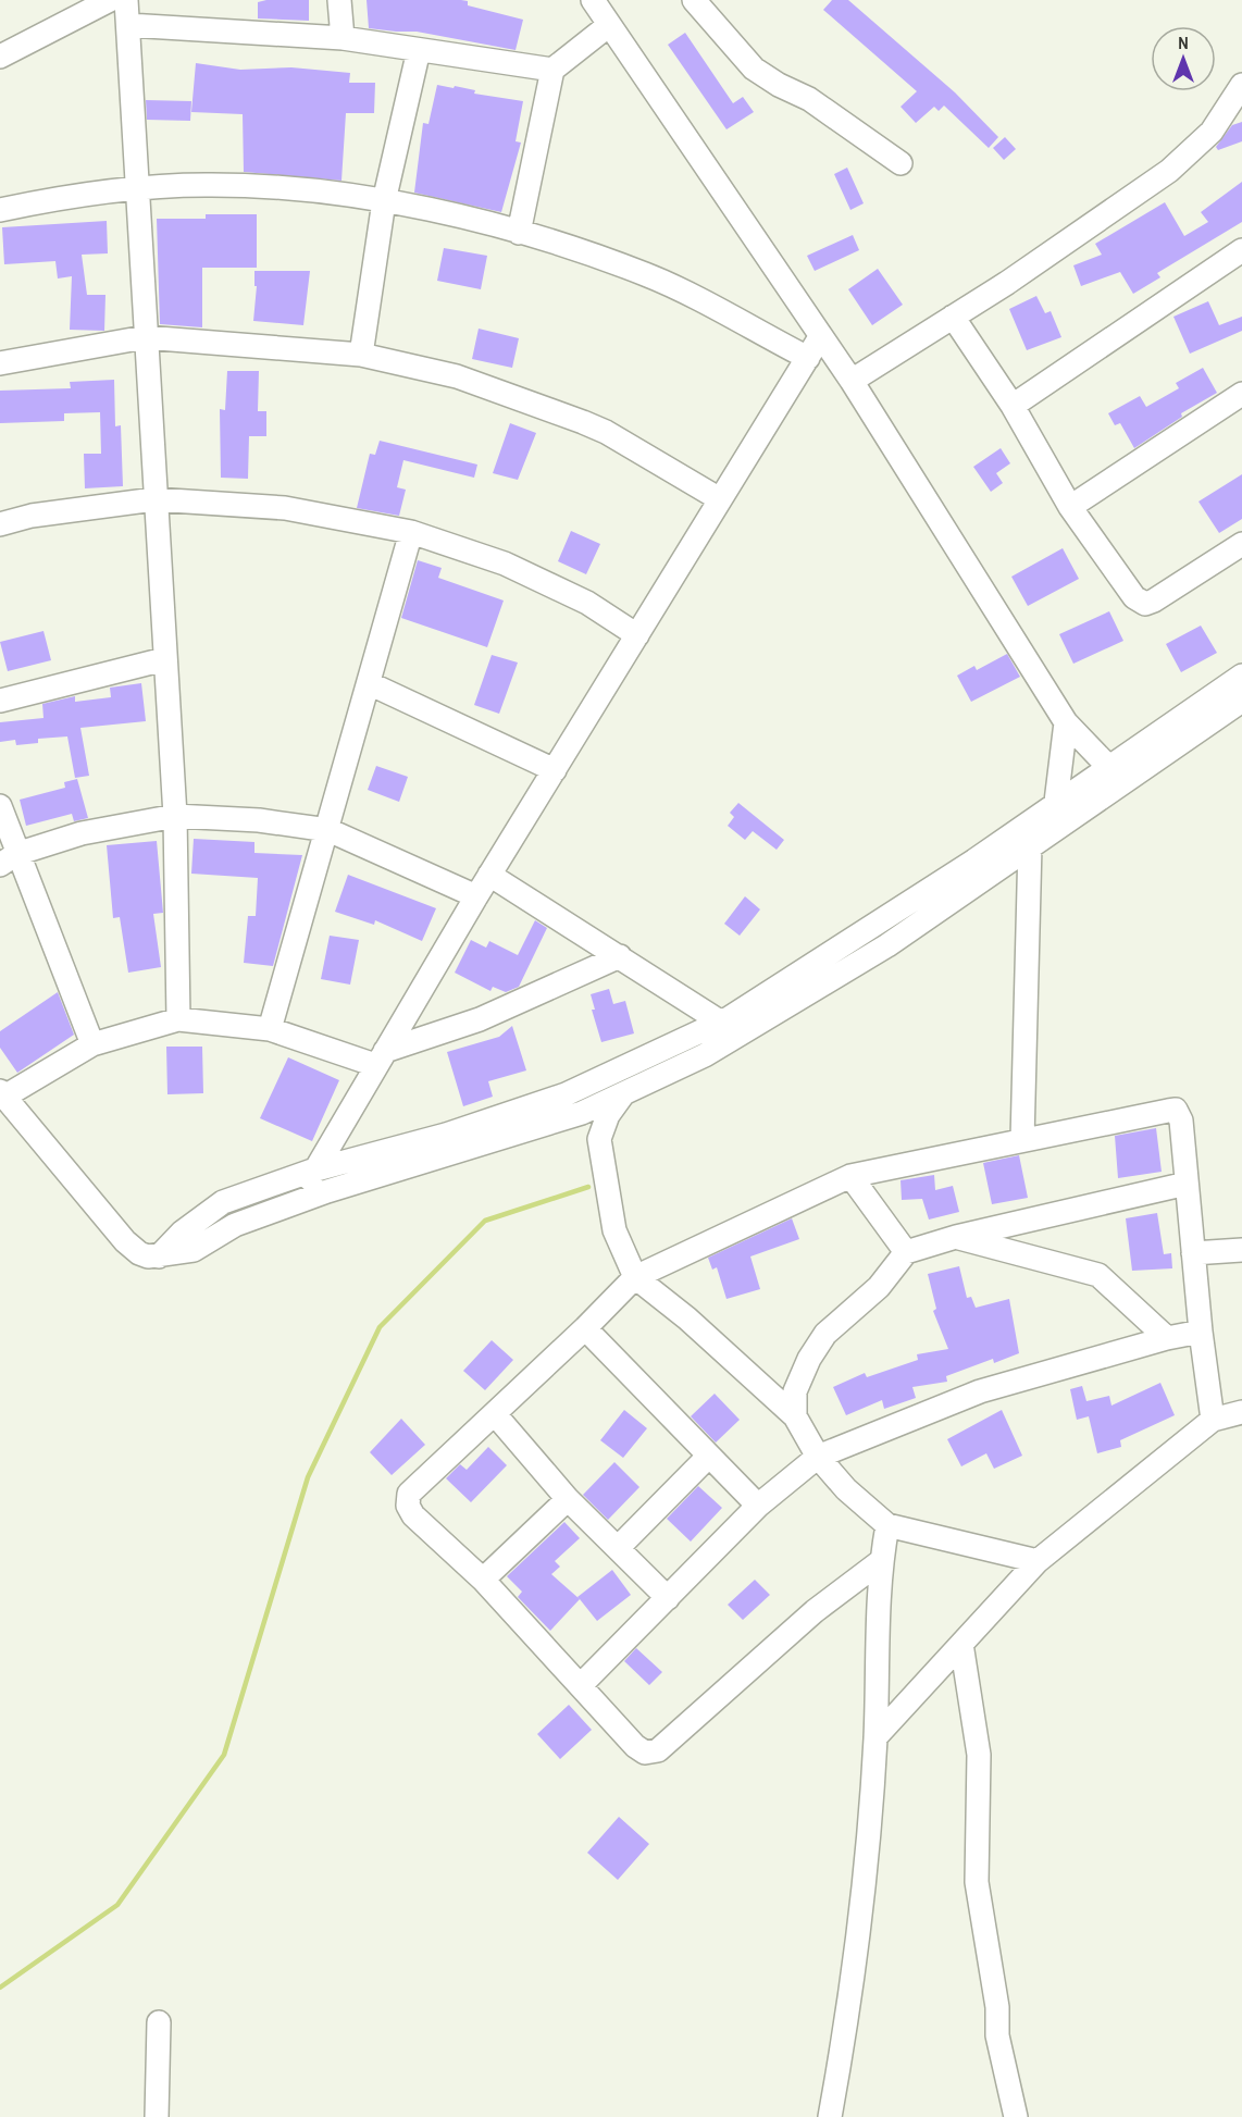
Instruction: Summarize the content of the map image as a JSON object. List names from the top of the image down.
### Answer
{
  "north": "top"
}
